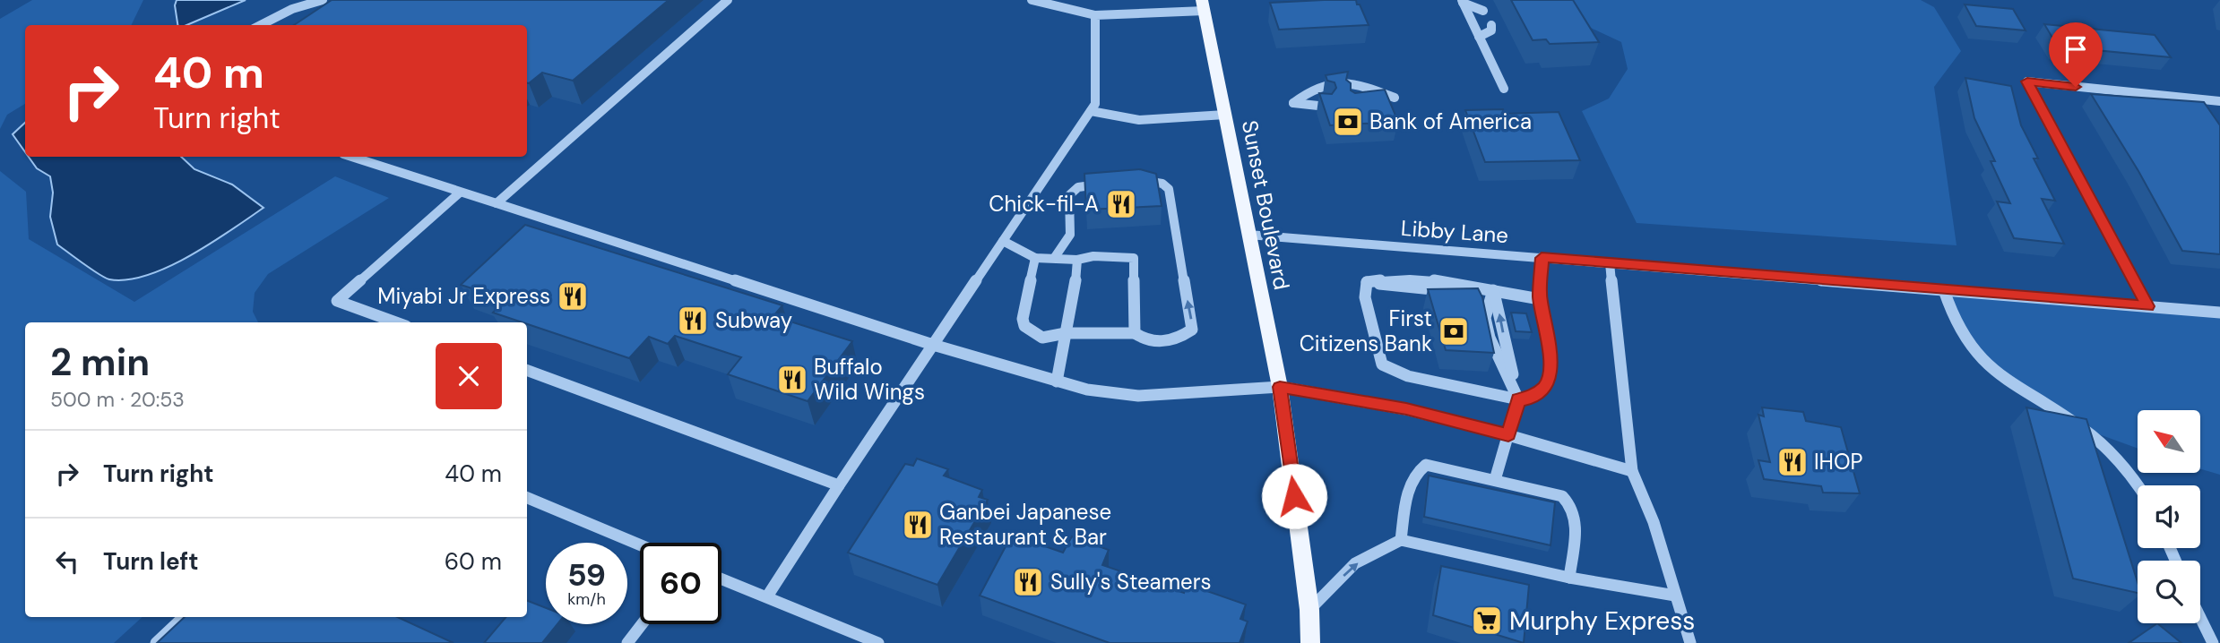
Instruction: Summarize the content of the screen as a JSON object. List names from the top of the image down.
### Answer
{
  "streets": {
    "main road": ["Sunset Boulevard"],
    "street": ["Libby Lane"]
  },
  "crossings": [
    ["Sunset Boulevard", "Libby Lane"]
  ],
  "places": {
    "bank": ["Bank of America", "First Citizens Bank"],
    "restaurant": [
      "Chick-fil-A",
      "Miyabi Jr Express",
      "Subway",
      "Buffalo Wild Wings",
      "IHOP",
      "Ganbei Japanese Restaurant & Bar",
      "Sully's Steamers"
    ],
    "supermarket": ["Murphy Express"]
  },
  "north": "top left",
  "page": {
    "turn": ["40 m", "Turn right"],
    "heading": ["2 min", "500 m · 20:53"],
    "list": [
      {
        "name": "Turn right",
        "value": "40 m"
      },
      {
        "name": "Turn left",
        "value": "60 m"
      }
    ],
    "speed": "59 km/h",
    "limit": "60"
  }
}
